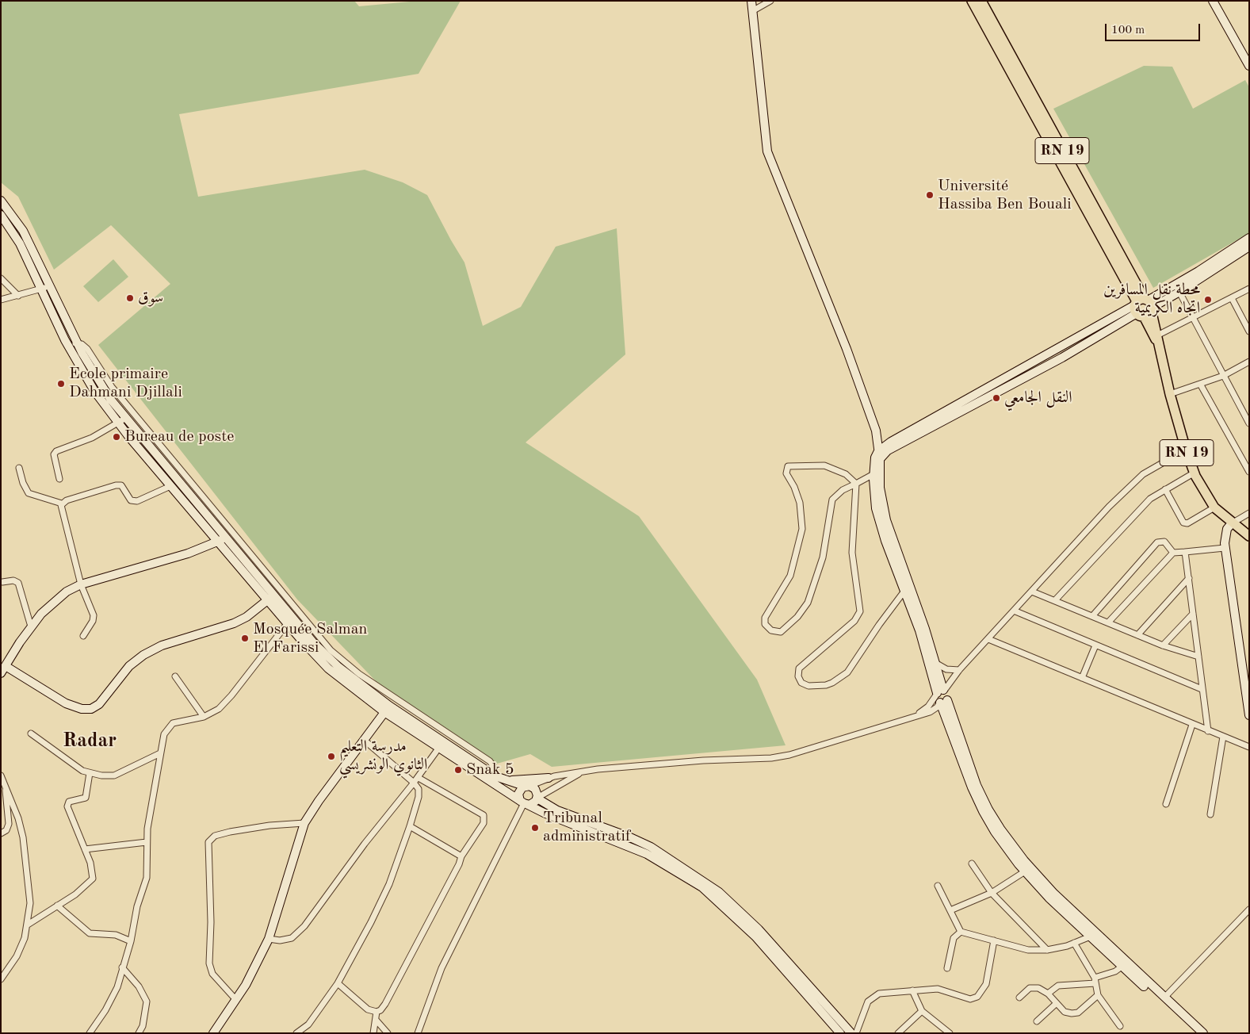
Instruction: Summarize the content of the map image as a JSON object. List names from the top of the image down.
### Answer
{
  "streets": {
    "main road": ["RN 19"]
  },
  "districts": ["Radar"],
  "places": [
    "Université Hassiba Ben Bouali",
    "سوق",
    "محطة نقل المسافرين اتجاه الكريمية",
    "Ecole primaire Dahmani Djillali",
    "النقل الجامعي",
    "Bureau de poste",
    "Mosquée Salman El Farissi",
    "مدرسة التعليم الثانوي الونشريسي",
    "Snak 5",
    "Tribunal administratif"
  ],
  "scale_bar": "100 m"
}
